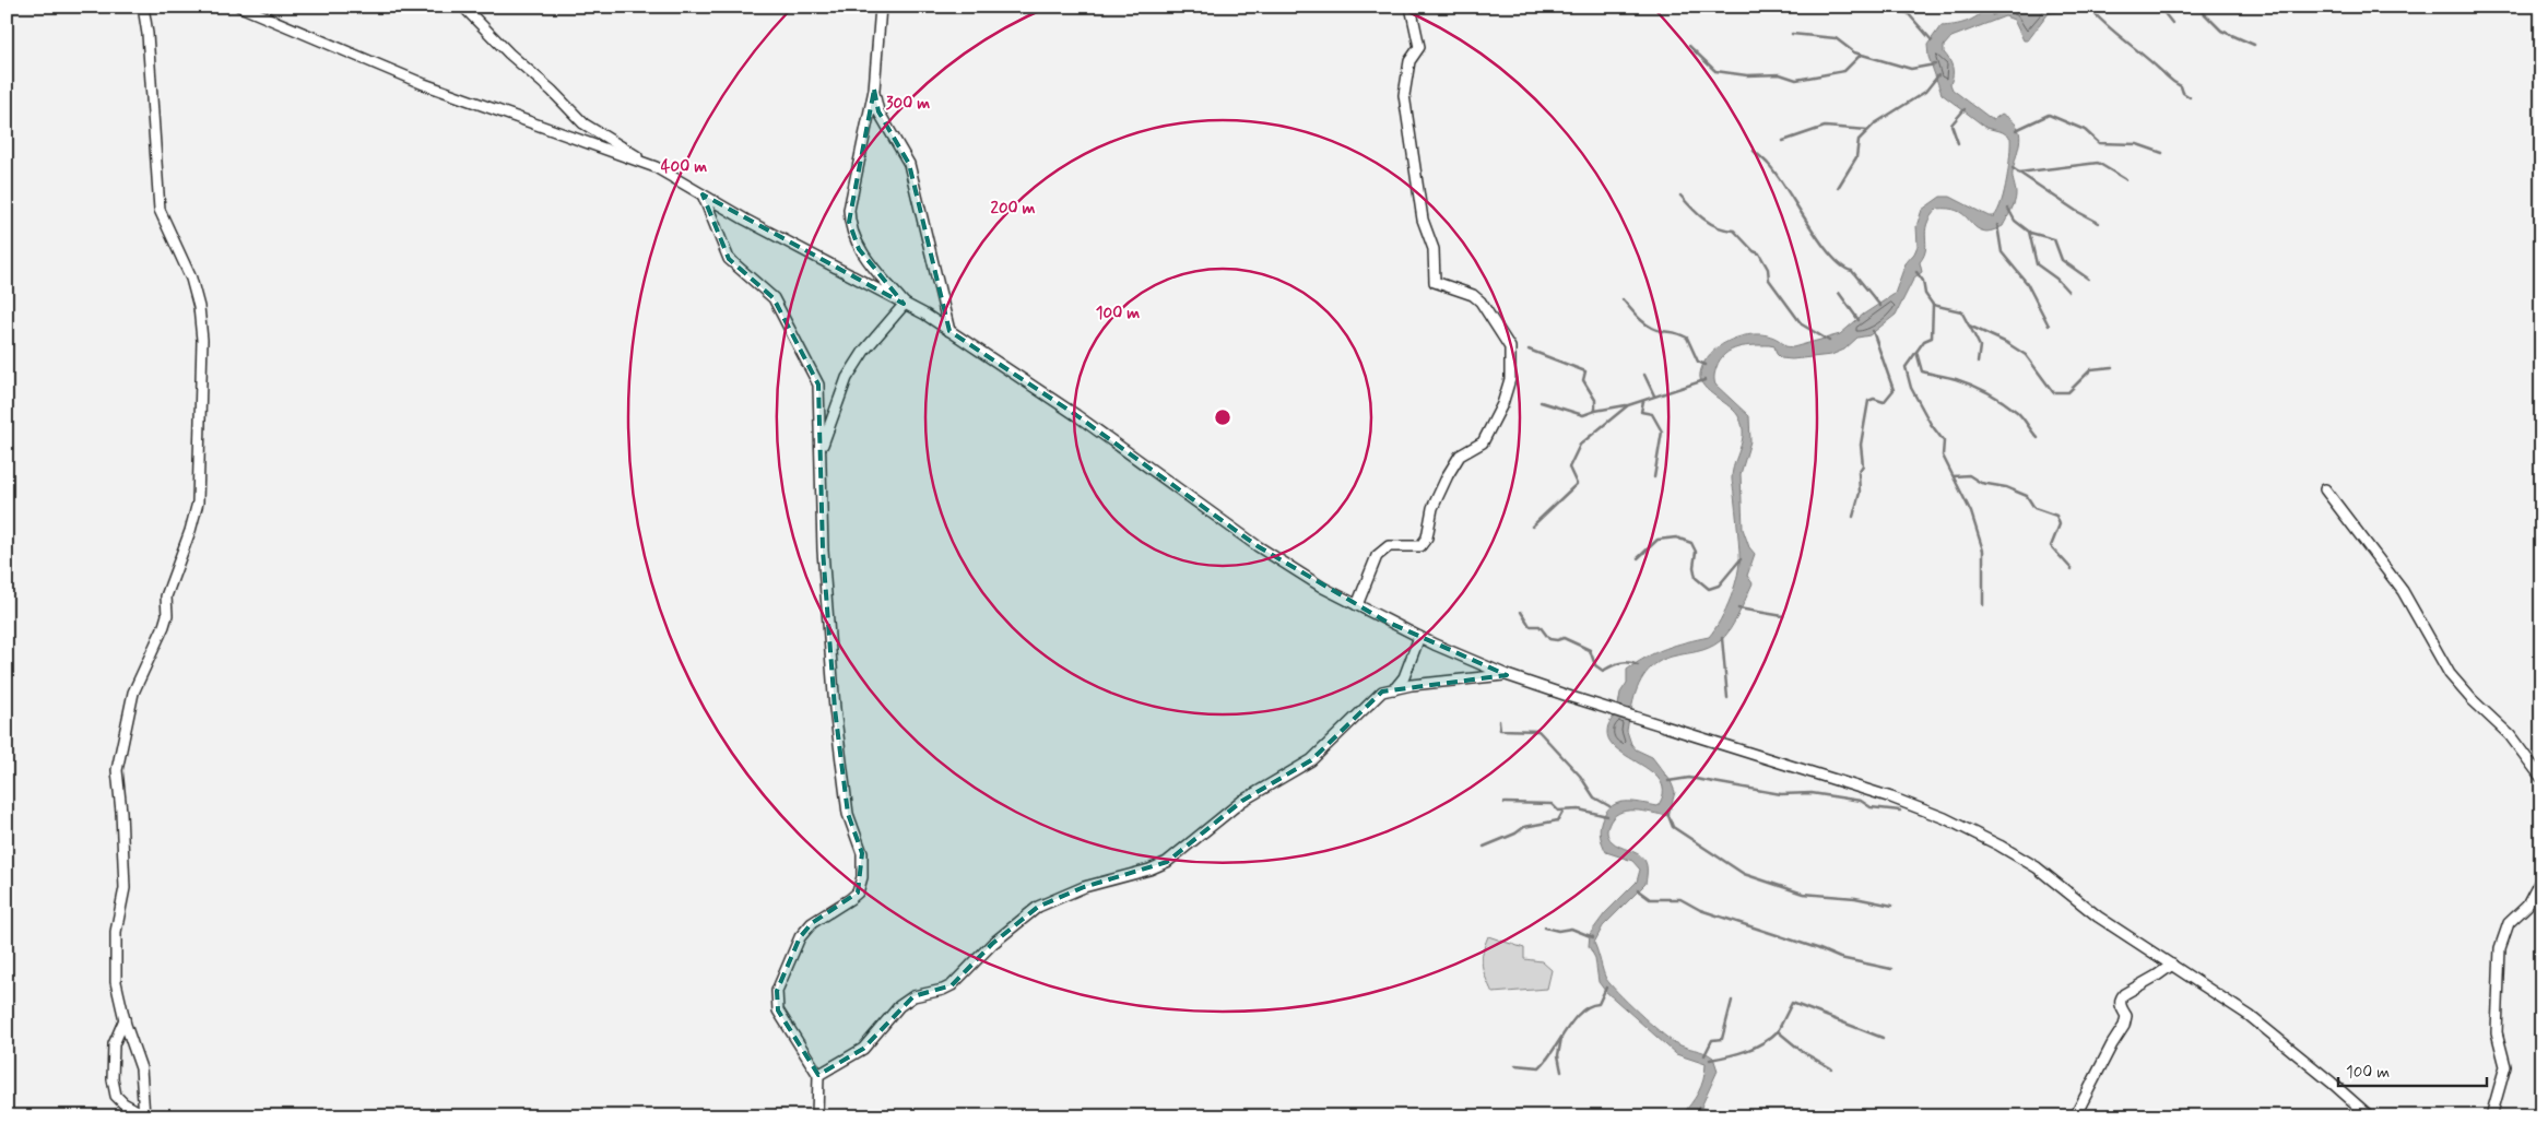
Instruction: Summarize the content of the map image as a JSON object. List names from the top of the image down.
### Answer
{
  "scale_bar": "100 m",
  "rings": [
    "300 m",
    "400 m",
    "200 m",
    "100 m"
  ]
}
